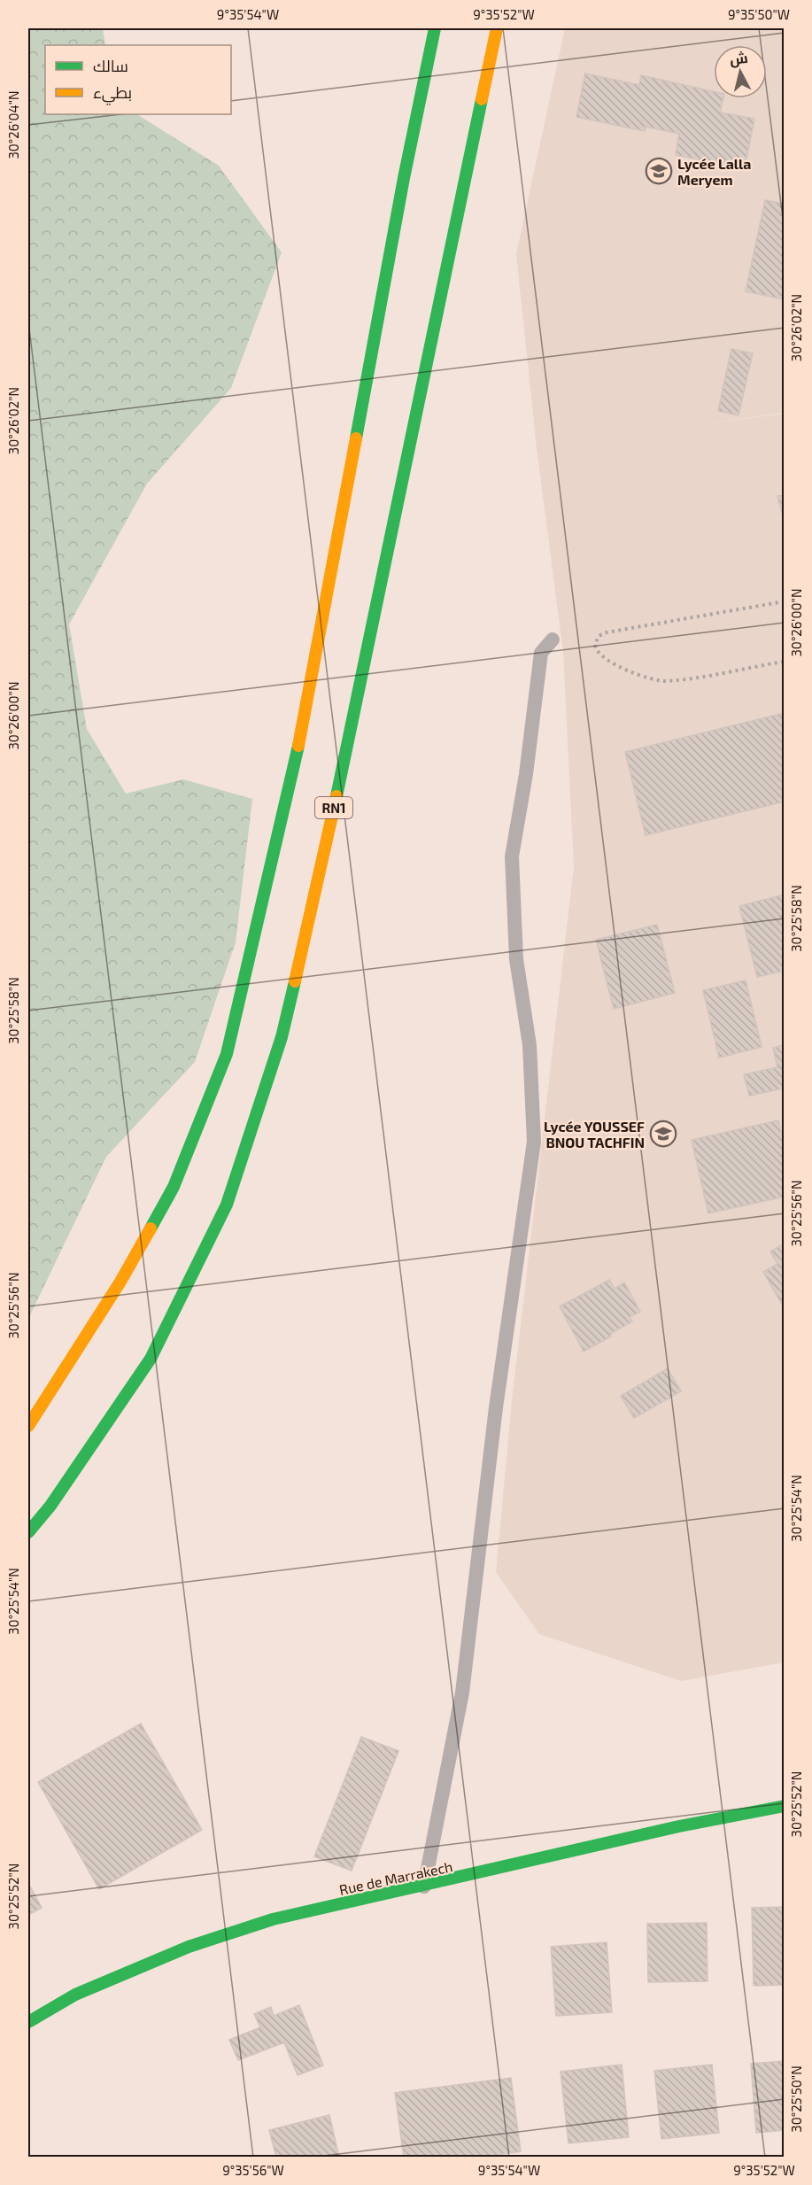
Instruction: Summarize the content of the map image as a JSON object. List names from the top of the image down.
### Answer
{
  "streets": {
    "main road": ["RN1", "Rue de Marrakech"]
  },
  "places": {
    "school or university": ["Lycée Lalla Meryem", "Lycée YOUSSEF BNOU TACHFIN"]
  },
  "legend": ["سالك", "بطيء"],
  "north": "top",
  "coordinates": [
    "9°35'54\"W",
    "9°35'52\"W",
    "9°35'50\"W",
    "30°26'04\"N",
    "30°26'02\"N",
    "30°26'00\"N",
    "30°25'58\"N",
    "30°25'56\"N",
    "30°25'54\"N",
    "30°25'52\"N",
    "30°25'50\"N",
    "9°35'56\"W"
  ]
}
